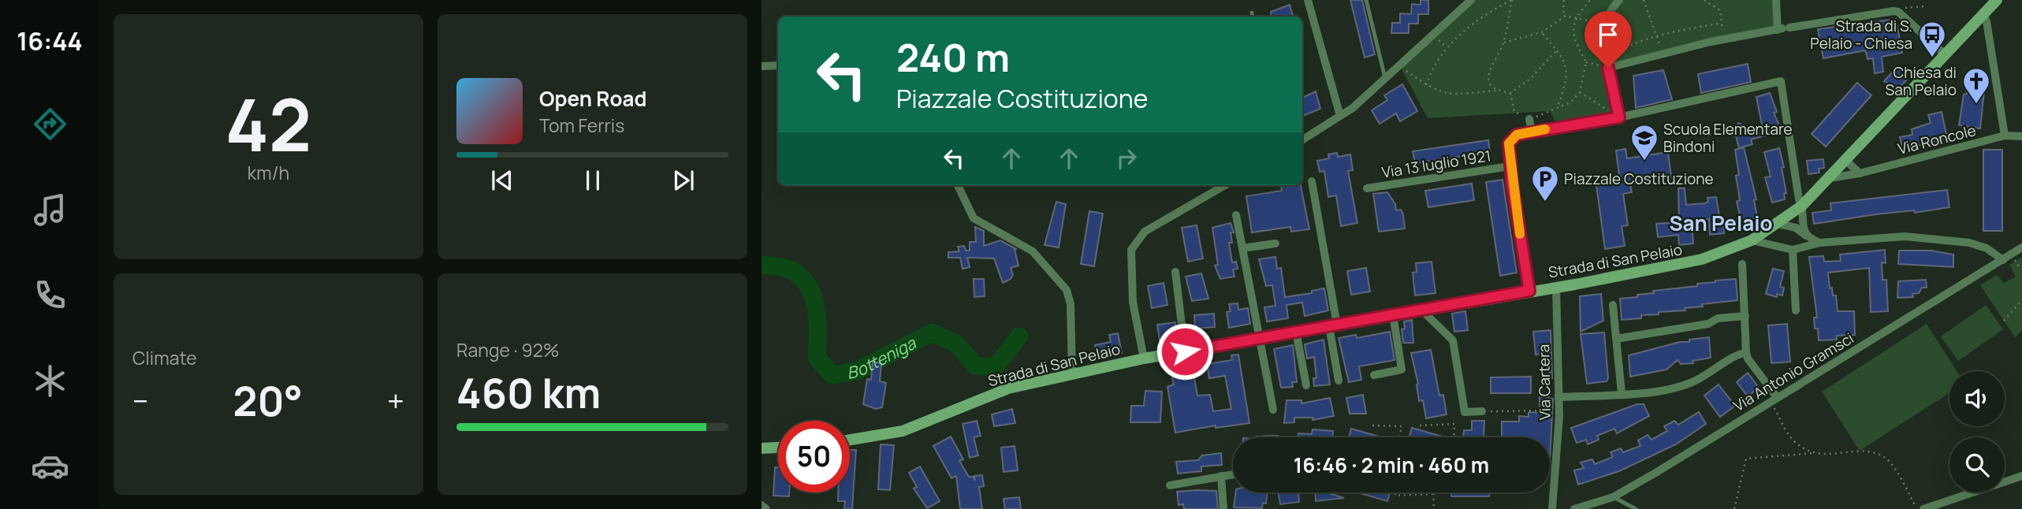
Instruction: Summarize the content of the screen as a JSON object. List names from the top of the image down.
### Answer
{
  "streets": {
    "main road": ["Strada di San Pelaio"],
    "street": [
      "Via Roncole",
      "Via 13 luglio 1921",
      "Via Antonio Gramsci",
      "Via Cartera"
    ]
  },
  "crossings": [
    ["Via Roncole", "Strada di San Pelaio"],
    ["Strada di San Pelaio", "Via Cartera"]
  ],
  "districts": ["San Pelaio"],
  "water": ["Botteniga"],
  "places": {
    "bus stop": ["Strada di S. Pelaio - Chiesa"],
    "church": ["Chiesa di San Pelaio"],
    "school or university": ["Scuola Elementare Bindoni"],
    "parking": ["Piazzale Costituzione"]
  },
  "page": {
    "tabs": "16:44",
    "tile": [
      ["42", "km/h"],
      "Climate",
      ["Range · 92%", "460 km"]
    ],
    "turn": ["240 m", "Piazzale Costituzione"],
    "song": ["Open Road", "Tom Ferris"],
    "heat": ["−", "20°", "+"],
    "limit": "50",
    "trip": "16:46 · 2 min · 460 m"
  }
}
